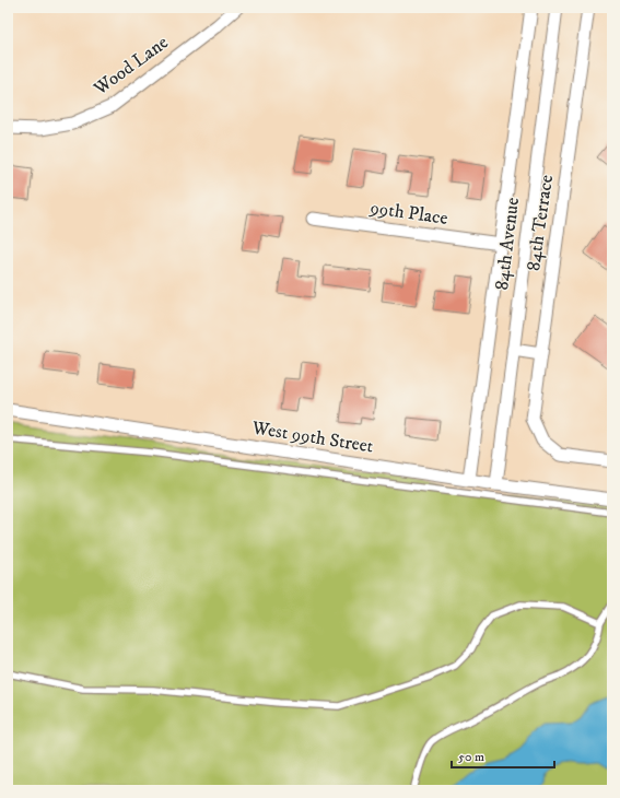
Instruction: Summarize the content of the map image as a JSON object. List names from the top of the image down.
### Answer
{
  "streets": {
    "street": [
      "Wood Lane",
      "99th Place",
      "84th Terrace",
      "84th Avenue",
      "West 99th Street"
    ]
  },
  "crossings": [
    ["99th Place", "84th Avenue"],
    ["84th Avenue", "West 99th Street"]
  ],
  "scale_bar": "50 m"
}
